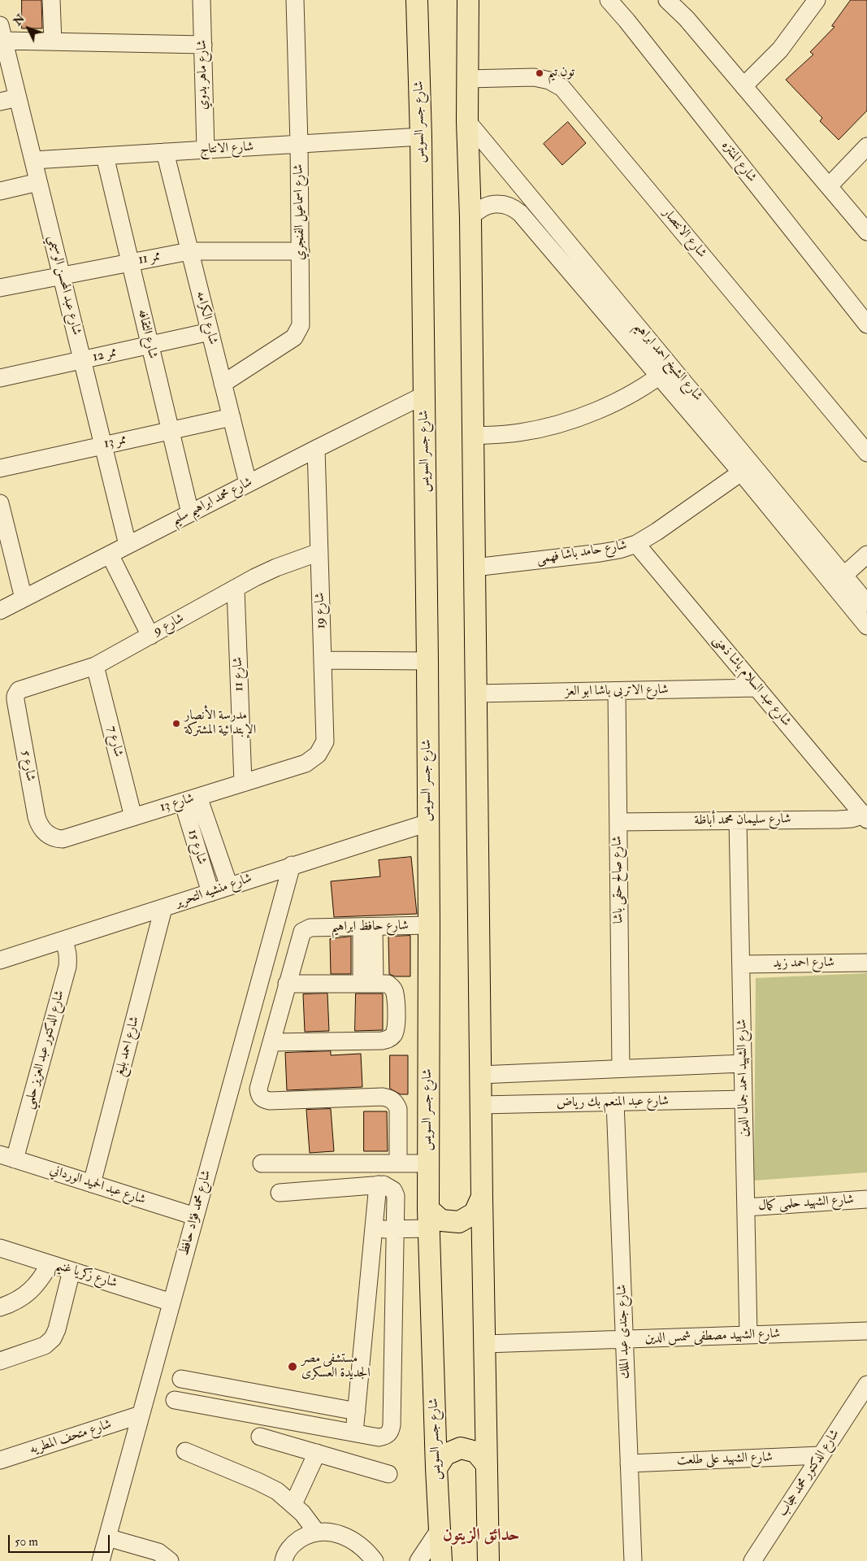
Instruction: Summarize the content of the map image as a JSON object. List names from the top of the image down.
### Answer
{
  "streets": {
    "main road": ["شارع جسر السويس"],
    "street": [
      "شارع ماهر بدوي",
      "شارع الانتاج",
      "شارع المنتزه",
      "شارع اسماعيل الفنجري",
      "شارع الانتصار",
      "ممر 11",
      "شارع عبد المحسن الوسيمي",
      "شارع الكرامه",
      "شارع الثقافه",
      "ممر 12",
      "شارع الشيخ احمد ابراهيم",
      "ممر 13",
      "شارع محمد ابراهيم سليم",
      "شارع حامد باشا فهمى",
      "شارع 19",
      "شارع 9",
      "شارع 11",
      "شارع عبد السلام باشا ذهنى",
      "شارع الاتربى باشا ابو العز",
      "شارع 7",
      "شارع 5",
      "شارع 13",
      "شارع سليمان محمد أباظة",
      "شارع 15",
      "شارع صالح حقى باشا",
      "شارع منشيه التحرير",
      "شارع حافظ ابراهيم",
      "شارع احمد زيد",
      "شارع احمد بليغ",
      "شارع الدكتور عبد العزيز حلمي",
      "شارع الشهيد احمد جمال الدين",
      "شارع عبد المنعم بك رياض",
      "شارع عبد الحميد الورداني",
      "شارع الشهيد حلمى كمال",
      "شارع محمد فؤاد حافظ",
      "شارع زكريا غنيم",
      "شارع جندى عبد الملك",
      "شارع الشهيد مصطفى شمس الدين",
      "شارع متحف المطريه",
      "شارع الشهيد على طلعت",
      "شارع الدكتور محمد حجاب"
    ]
  },
  "crossings": [
    ["شارع ماهر بدوي", "شارع الانتاج"],
    ["شارع جسر السويس", "شارع الانتاج"],
    ["شارع جسر السويس", "شارع محمد ابراهيم سليم"],
    ["شارع جسر السويس", "شارع منشيه التحرير"],
    ["شارع جسر السويس", "شارع حافظ ابراهيم"],
    ["شارع الانتاج", "شارع اسماعيل الفنجري"],
    ["شارع الانتاج", "شارع عبد المحسن الوسيمي"],
    ["شارع الانتاج", "شارع الكرامه"],
    ["شارع الانتاج", "شارع الثقافه"],
    ["شارع اسماعيل الفنجري", "ممر 11"],
    ["شارع اسماعيل الفنجري", "شارع الكرامه"],
    ["ممر 11", "شارع عبد المحسن الوسيمي"],
    ["ممر 11", "شارع الكرامه"],
    ["ممر 11", "شارع الثقافه"],
    ["شارع عبد المحسن الوسيمي", "ممر 12"],
    ["شارع عبد المحسن الوسيمي", "ممر 13"],
    ["شارع عبد المحسن الوسيمي", "شارع محمد ابراهيم سليم"],
    ["شارع الكرامه", "ممر 12"],
    ["شارع الكرامه", "ممر 13"],
    ["شارع الكرامه", "شارع محمد ابراهيم سليم"],
    ["شارع الثقافه", "ممر 12"],
    ["شارع الثقافه", "ممر 13"],
    ["شارع الثقافه", "شارع محمد ابراهيم سليم"],
    ["شارع الشيخ احمد ابراهيم", "شارع حامد باشا فهمى"],
    ["شارع محمد ابراهيم سليم", "شارع 19"],
    ["شارع حامد باشا فهمى", "شارع عبد السلام باشا ذهنى"],
    ["شارع 19", "شارع 9"],
    ["شارع 19", "شارع 13"],
    ["شارع 9", "شارع 11"],
    ["شارع 9", "شارع 7"],
    ["شارع 9", "شارع 5"],
    ["شارع 11", "شارع 13"],
    ["شارع عبد السلام باشا ذهنى", "شارع الاتربى باشا ابو العز"],
    ["شارع عبد السلام باشا ذهنى", "شارع سليمان محمد أباظة"],
    ["شارع الاتربى باشا ابو العز", "شارع صالح حقى باشا"],
    ["شارع 7", "شارع 13"],
    ["شارع 5", "شارع 13"],
    ["شارع 13", "شارع 15"],
    ["شارع سليمان محمد أباظة", "شارع صالح حقى باشا"],
    ["شارع سليمان محمد أباظة", "شارع الشهيد احمد جمال الدين"],
    ["شارع 15", "شارع منشيه التحرير"],
    ["شارع منشيه التحرير", "شارع احمد بليغ"],
    ["شارع منشيه التحرير", "شارع الدكتور عبد العزيز حلمي"],
    ["شارع منشيه التحرير", "شارع محمد فؤاد حافظ"],
    ["شارع احمد زيد", "شارع الشهيد احمد جمال الدين"],
    ["شارع احمد بليغ", "شارع عبد الحميد الورداني"],
    ["شارع الدكتور عبد العزيز حلمي", "شارع عبد الحميد الورداني"],
    ["شارع الشهيد احمد جمال الدين", "شارع عبد المنعم بك رياض"],
    ["شارع الشهيد احمد جمال الدين", "شارع الشهيد حلمى كمال"],
    ["شارع الشهيد احمد جمال الدين", "شارع الشهيد مصطفى شمس الدين"],
    ["شارع عبد المنعم بك رياض", "شارع جندى عبد الملك"],
    ["شارع عبد الحميد الورداني", "شارع محمد فؤاد حافظ"],
    ["شارع محمد فؤاد حافظ", "شارع زكريا غنيم"],
    ["شارع محمد فؤاد حافظ", "شارع متحف المطريه"],
    ["شارع جندى عبد الملك", "شارع الشهيد مصطفى شمس الدين"],
    ["شارع جندى عبد الملك", "شارع الشهيد على طلعت"],
    ["شارع الشهيد على طلعت", "شارع الدكتور محمد حجاب"]
  ],
  "districts": ["حدائق الزيتون"],
  "places": ["تون تيم", "مدرسة الأنصار الإبتدائية المشتركة", "مستشفى مصر الجديدة العسكرى"],
  "scale_bar": "50 m",
  "north": "top left"
}
